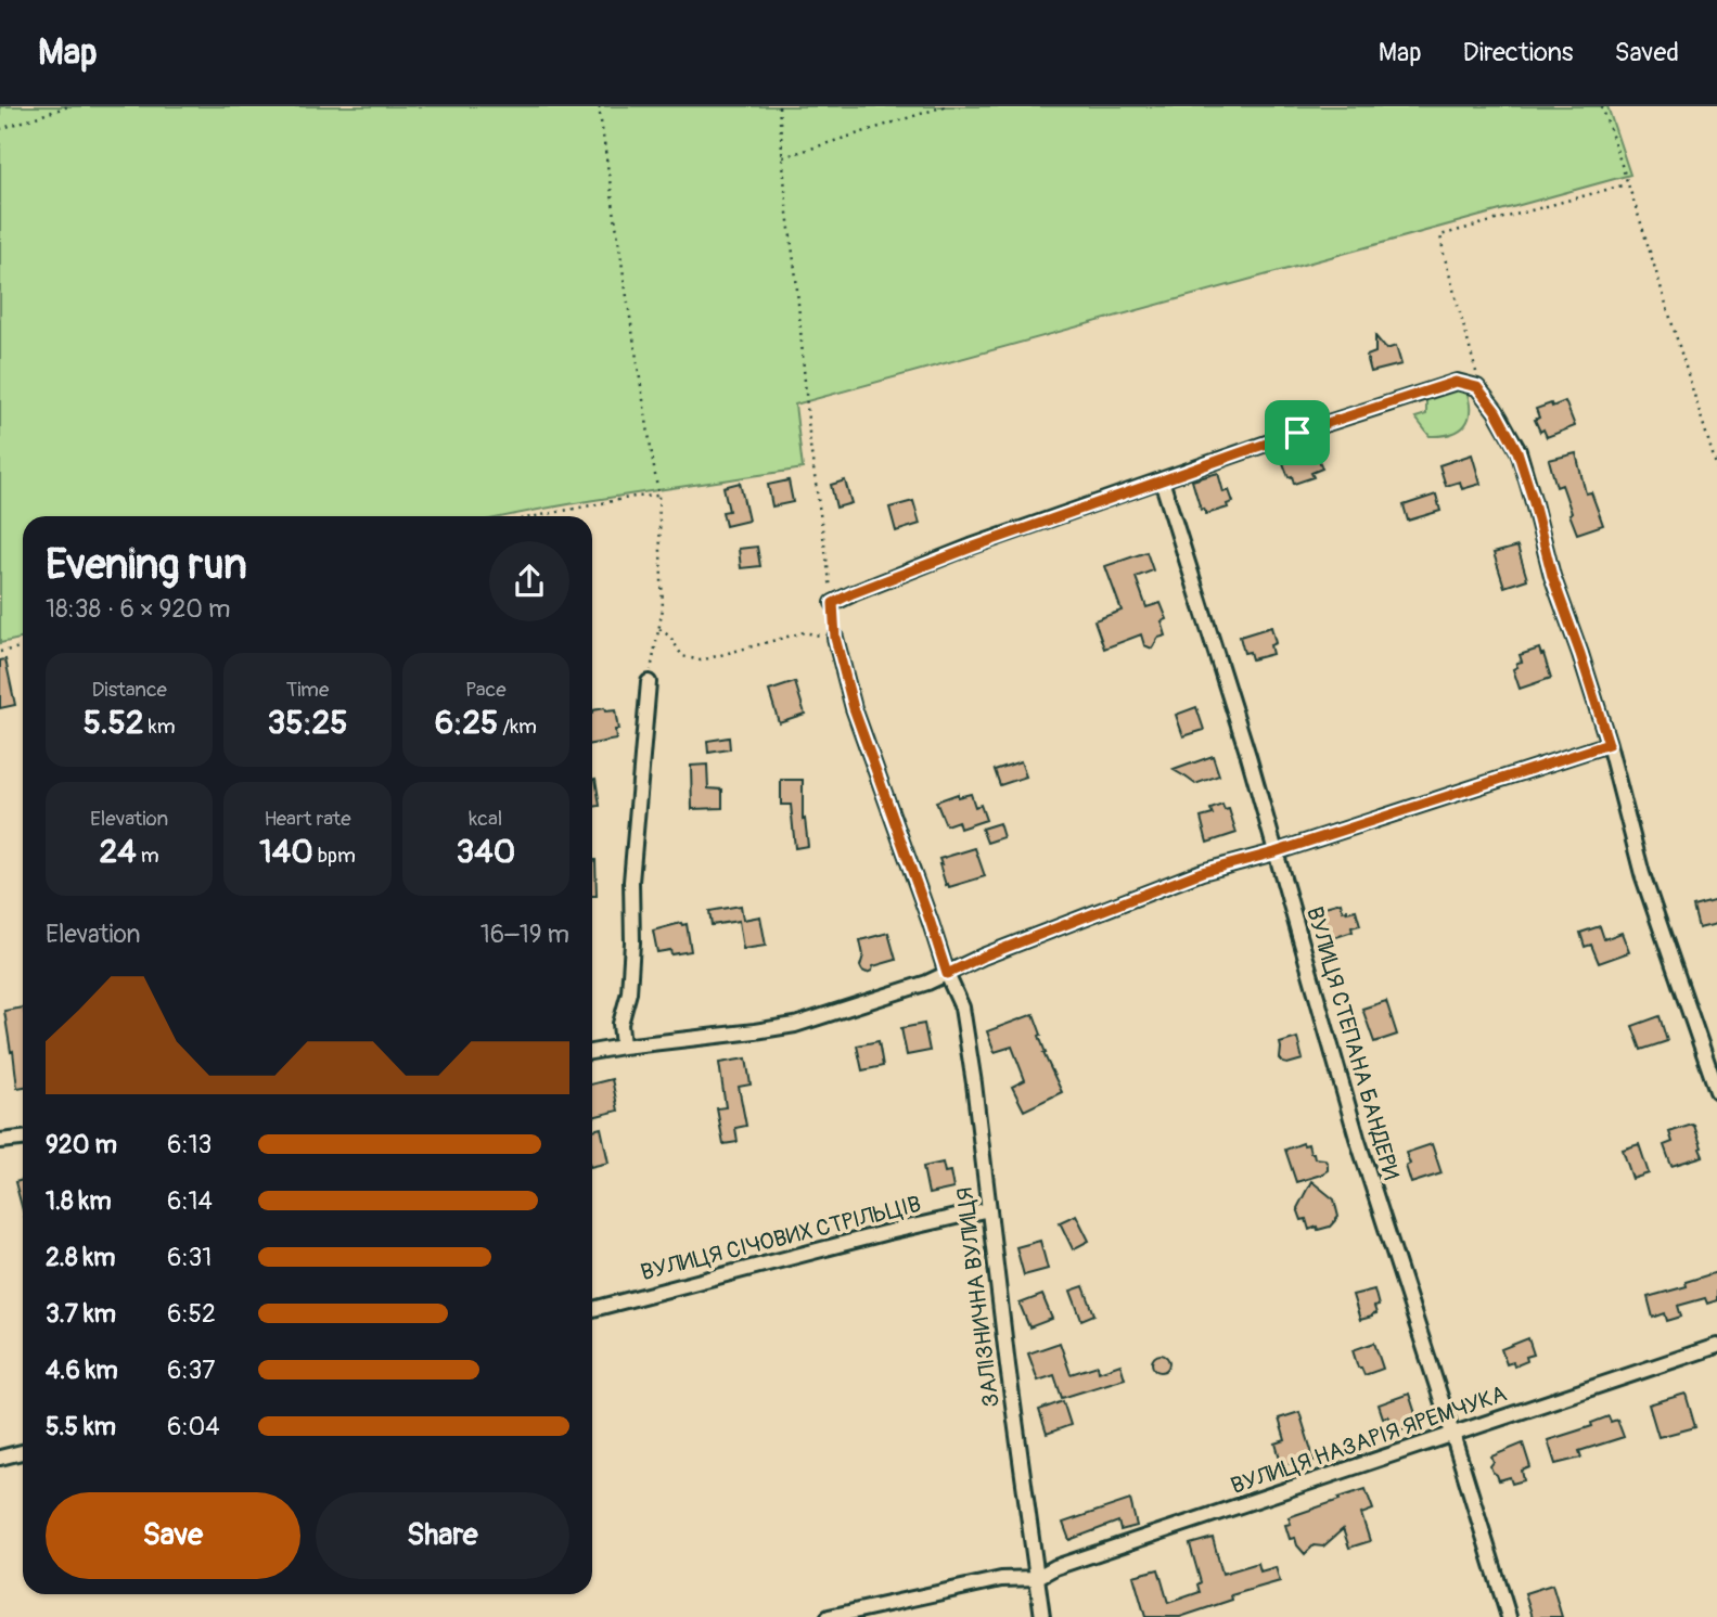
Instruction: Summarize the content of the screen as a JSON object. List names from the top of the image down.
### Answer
{
  "streets": {
    "street": [
      "ВУЛИЦЯ СТЕПАНА БАНДЕРИ",
      "ВУЛИЦЯ СІЧОВИХ СТРІЛЬЦІВ",
      "ЗАЛІЗНИЧНА ВУЛИЦЯ",
      "ВУЛИЦЯ НАЗАРІЯ ЯРЕМЧУКА"
    ]
  },
  "crossings": [
    ["ВУЛИЦЯ СТЕПАНА БАНДЕРИ", "ВУЛИЦЯ НАЗАРІЯ ЯРЕМЧУКА"],
    ["ВУЛИЦЯ СІЧОВИХ СТРІЛЬЦІВ", "ЗАЛІЗНИЧНА ВУЛИЦЯ"],
    ["ЗАЛІЗНИЧНА ВУЛИЦЯ", "ВУЛИЦЯ НАЗАРІЯ ЯРЕМЧУКА"]
  ],
  "page": {
    "header": "Map",
    "nav": ["Map", "Directions", "Saved"],
    "heading": ["Evening run", "18:38 · 6 × 920 m"],
    "stats": [
      ["Distance", "5.52 km"],
      ["Time", "35:25"],
      ["Pace", "6:25 /km"],
      ["Elevation", "24 m"],
      ["Heart rate", "140 bpm"],
      ["kcal", "340"]
    ],
    "chart": ["Elevation", "16–19 m"],
    "list": [
      {
        "name": "920 m",
        "note": "6:13"
      },
      {
        "name": "1.8 km",
        "note": "6:14"
      },
      {
        "name": "2.8 km",
        "note": "6:31"
      },
      {
        "name": "3.7 km",
        "note": "6:52"
      },
      {
        "name": "4.6 km",
        "note": "6:37"
      },
      {
        "name": "5.5 km",
        "note": "6:04"
      }
    ],
    "buttons": ["Save", "Share"]
  }
}
